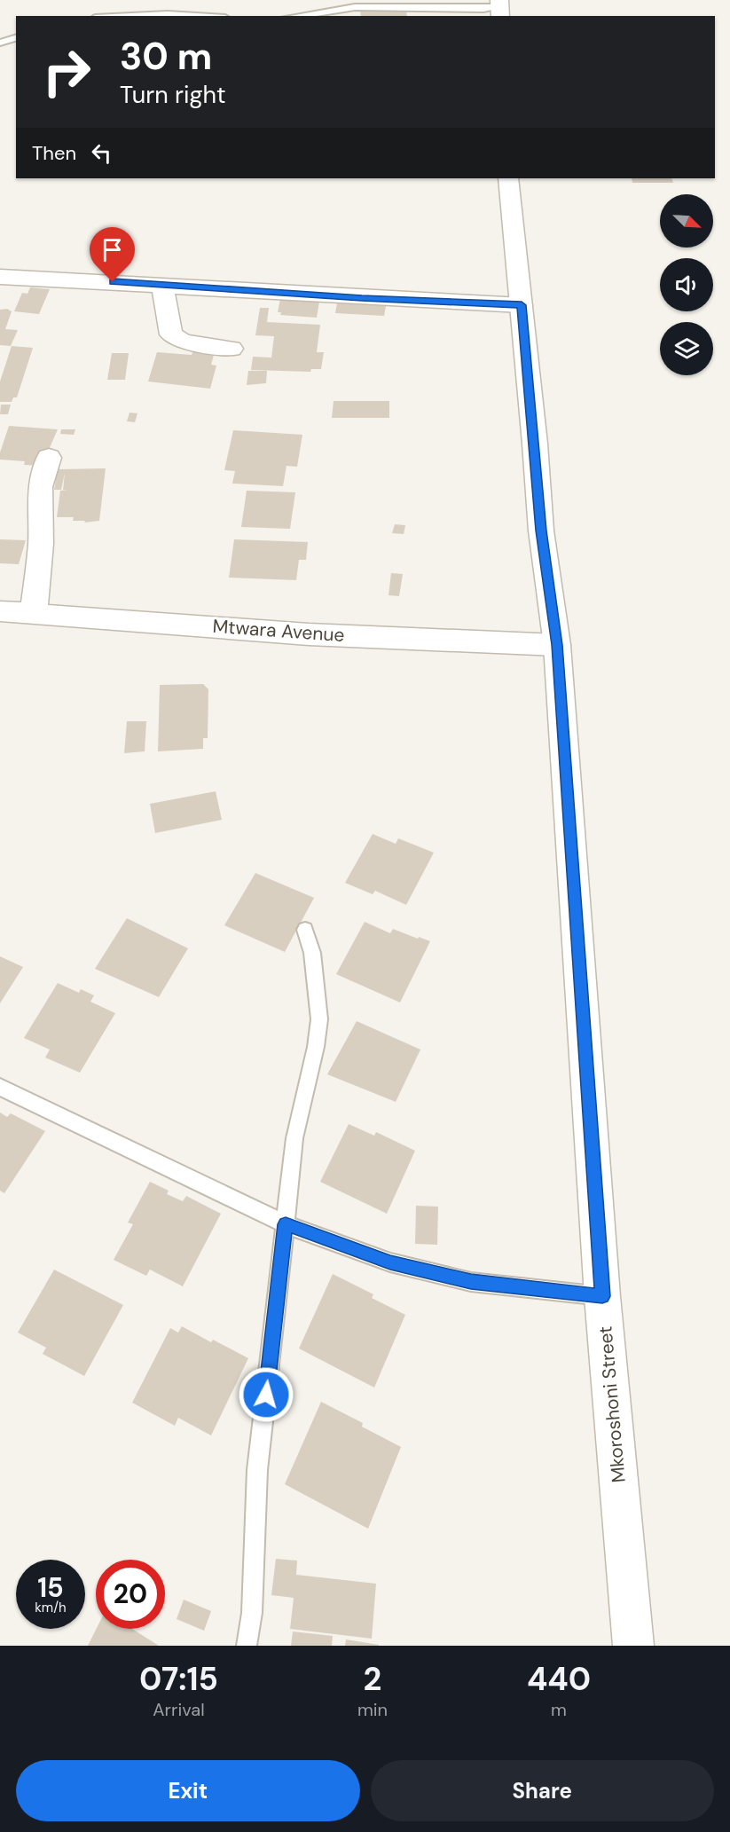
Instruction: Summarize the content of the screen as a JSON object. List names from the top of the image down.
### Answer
{
  "streets": {
    "street": ["Mtwara Avenue", "Mkoroshoni Street"]
  },
  "crossings": [
    ["Mtwara Avenue", "Mkoroshoni Street"]
  ],
  "north": "bottom right",
  "page": {
    "turn": ["30 m", "Turn right"],
    "then": "Then",
    "speed": "15 km/h",
    "limit": "20",
    "eta": [
      "07:15",
      "Arrival",
      "2",
      "min",
      "440",
      "m"
    ],
    "buttons": ["Exit", "Share"]
  }
}
